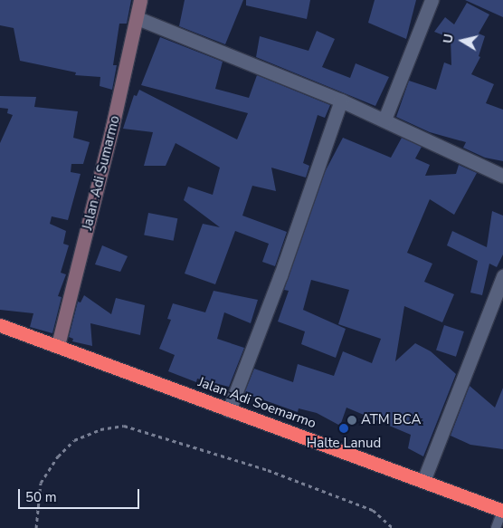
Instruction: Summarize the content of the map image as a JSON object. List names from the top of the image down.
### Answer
{
  "streets": {
    "highway": ["Jalan Adi Soemarmo"],
    "main road": ["Jalan Adi Sumarmo"]
  },
  "crossings": [
    ["Jalan Adi Sumarmo", "Jalan Adi Soemarmo"]
  ],
  "places": ["ATM BCA", "Halte Lanud"],
  "scale_bar": "50 m",
  "north": "left"
}
